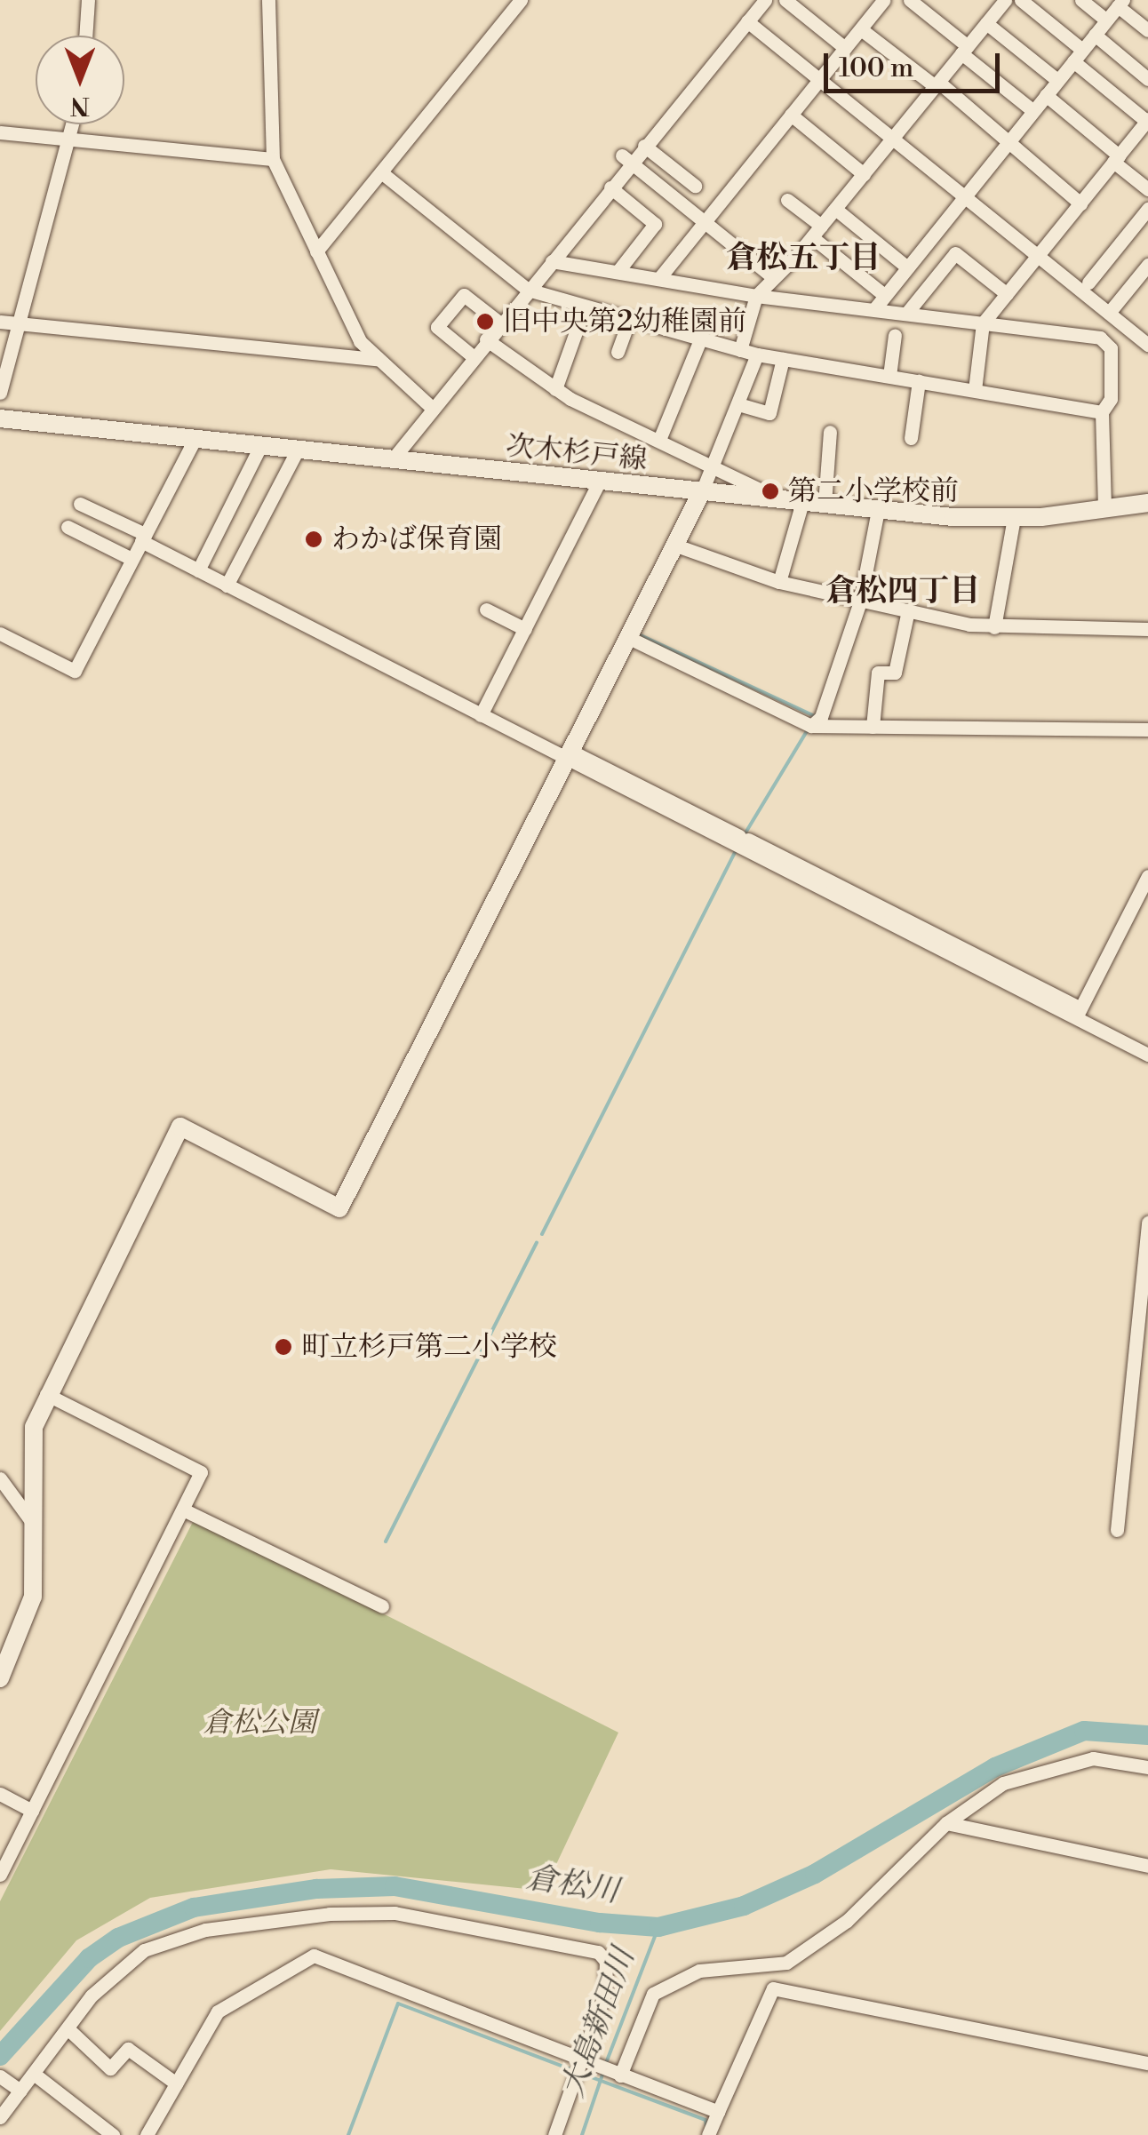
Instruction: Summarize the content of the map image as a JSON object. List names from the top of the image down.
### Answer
{
  "streets": {
    "street": ["次木杉戸線"]
  },
  "districts": ["倉松五丁目", "倉松四丁目"],
  "water": ["倉松川", "大島新田川"],
  "parks": ["倉松公園"],
  "places": [
    "旧中央第2幼稚園前",
    "第二小学校前",
    "わかば保育園",
    "町立杉戸第二小学校"
  ],
  "scale_bar": "100 m",
  "north": "bottom"
}
